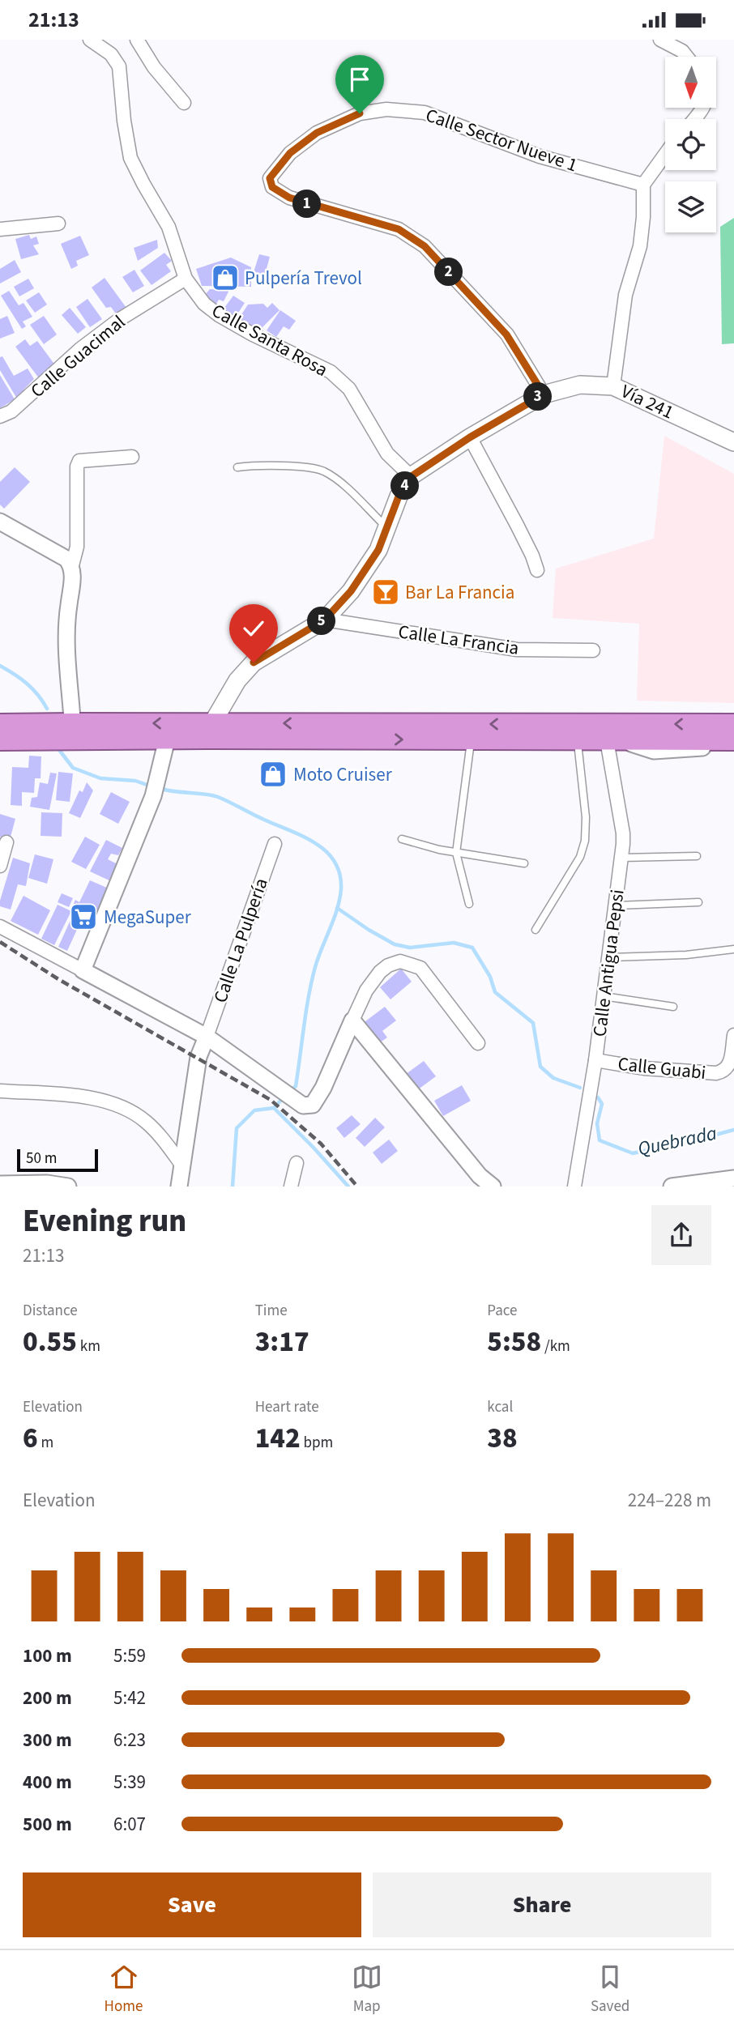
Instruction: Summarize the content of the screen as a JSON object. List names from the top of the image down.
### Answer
{
  "streets": {
    "main road": ["Vía 241"],
    "street": [
      "Calle Sector Nueve 1",
      "Calle Santa Rosa",
      "Calle Guacimal",
      "Calle La Francia",
      "Calle La Pulpería",
      "Calle Antigua Pepsi",
      "Calle Guabi"
    ]
  },
  "crossings": [
    ["Calle Sector Nueve 1", "Vía 241"],
    ["Calle Santa Rosa", "Calle Guacimal"],
    ["Calle Santa Rosa", "Vía 241"],
    ["Vía 241", "Calle La Francia"],
    ["Calle Antigua Pepsi", "Calle Guabi"]
  ],
  "water": ["Quebrada"],
  "places": {
    "shop": ["Pulpería Trevol", "Moto Cruiser"],
    "bar": ["Bar La Francia"],
    "supermarket": ["MegaSuper"]
  },
  "scale_bar": "50 m",
  "north": "bottom",
  "page": {
    "status": "21:13",
    "pins": [
      "1",
      "2",
      "3",
      "4",
      "5"
    ],
    "scale": "50 m",
    "heading": ["Evening run", "21:13"],
    "stats": [
      ["Distance", "0.55 km"],
      ["Time", "3:17"],
      ["Pace", "5:58 /km"],
      ["Elevation", "6 m"],
      ["Heart rate", "142 bpm"],
      ["kcal", "38"]
    ],
    "chart": ["Elevation", "224–228 m"],
    "list": [
      {
        "name": "100 m",
        "note": "5:59"
      },
      {
        "name": "200 m",
        "note": "5:42"
      },
      {
        "name": "300 m",
        "note": "6:23"
      },
      {
        "name": "400 m",
        "note": "5:39"
      },
      {
        "name": "500 m",
        "note": "6:07"
      }
    ],
    "buttons": ["Save", "Share"],
    "tabs": ["Home", "Map", "Saved"]
  }
}
